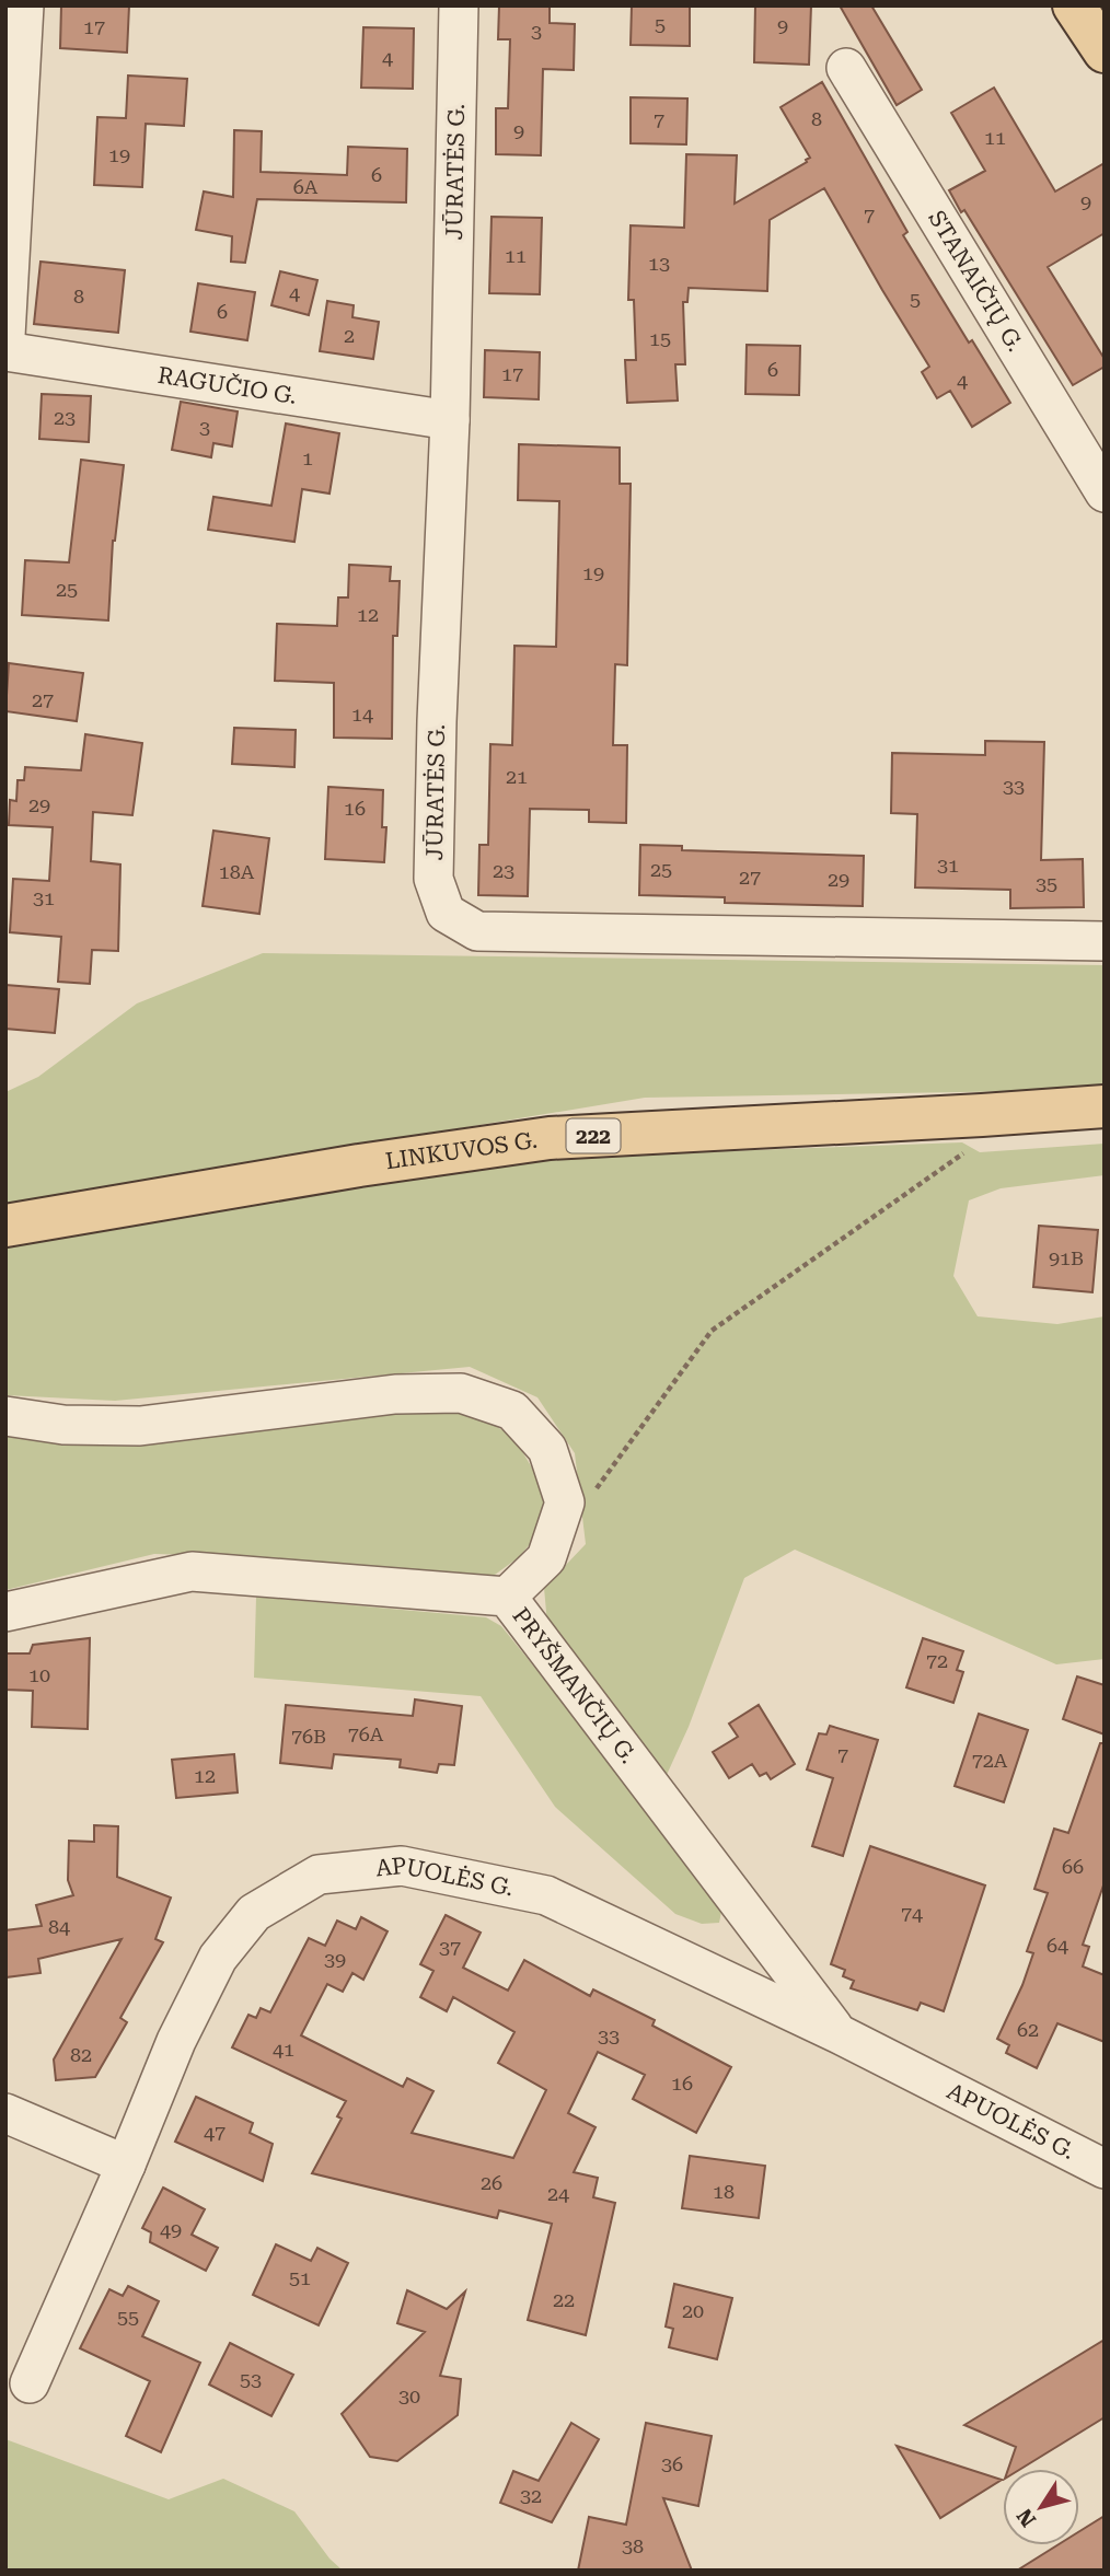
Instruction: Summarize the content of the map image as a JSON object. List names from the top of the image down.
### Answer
{
  "streets": {
    "main road": ["222", "LINKUVOS G."],
    "street": [
      "JŪRATĖS G.",
      "STANAIČIŲ G.",
      "RAGUČIO G.",
      "PRYŠMANČIŲ G.",
      "APUOLĖS G."
    ]
  },
  "crossings": [
    ["JŪRATĖS G.", "RAGUČIO G."],
    ["PRYŠMANČIŲ G.", "APUOLĖS G."]
  ],
  "house_numbers": [
    "5",
    "9",
    "17",
    "3",
    "4",
    "8",
    "7",
    "9",
    "11",
    "19",
    "6",
    "6A",
    "9",
    "7",
    "11",
    "13",
    "4",
    "8",
    "5",
    "6",
    "2",
    "15",
    "6",
    "17",
    "4",
    "23",
    "3",
    "1",
    "19",
    "25",
    "12",
    "27",
    "14",
    "21",
    "33",
    "29",
    "16",
    "31",
    "25",
    "23",
    "18A",
    "27",
    "29",
    "35",
    "31",
    "91B",
    "72",
    "10",
    "76A",
    "76B",
    "7",
    "72A",
    "12",
    "66",
    "74",
    "84",
    "64",
    "37",
    "39",
    "62",
    "33",
    "41",
    "82",
    "16",
    "47",
    "26",
    "18",
    "24",
    "49",
    "51",
    "22",
    "20",
    "55",
    "53",
    "30",
    "36",
    "32",
    "38"
  ],
  "north": "bottom left"
}
